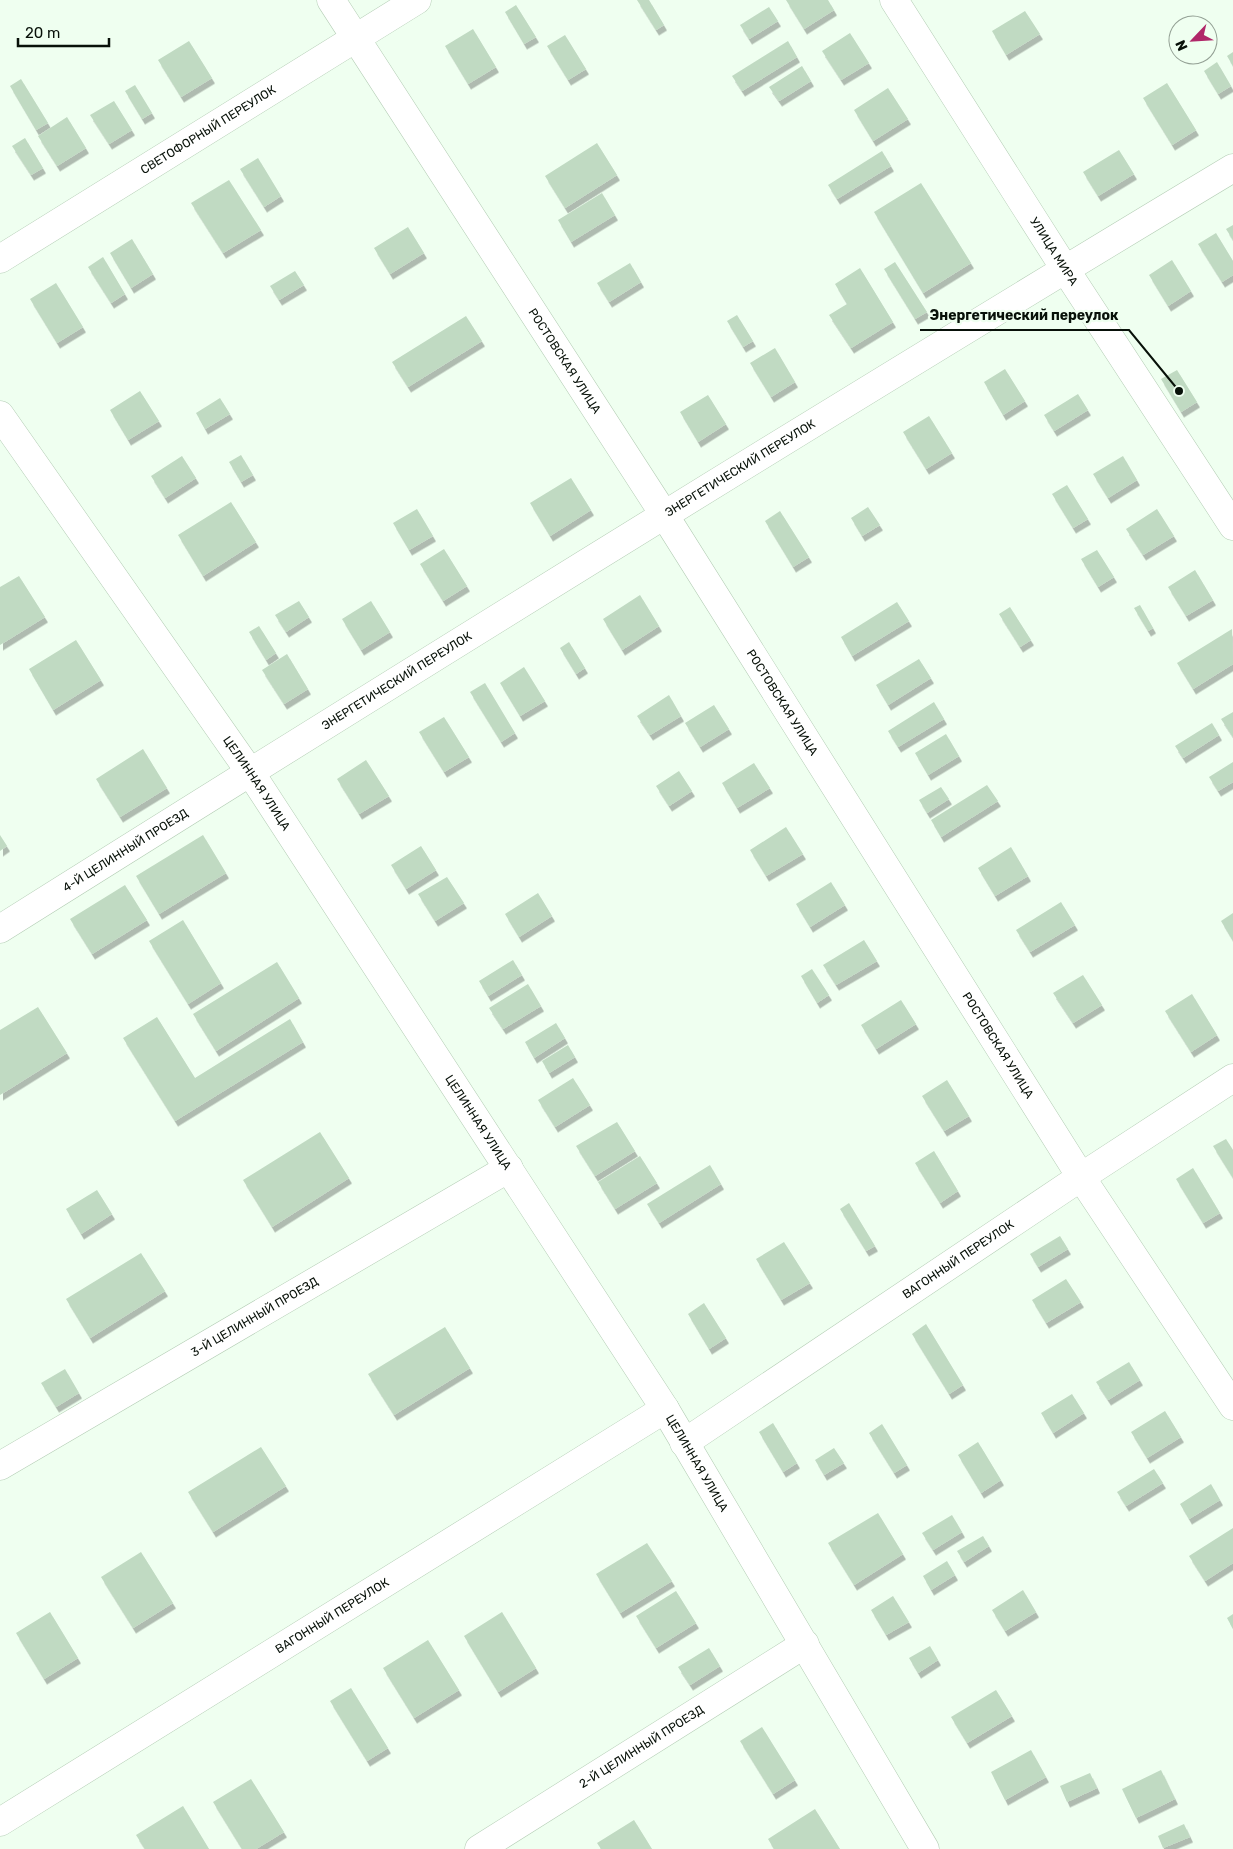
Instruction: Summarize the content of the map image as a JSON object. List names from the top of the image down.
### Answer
{
  "streets": {
    "street": [
      "СВЕТОФОРНЫЙ ПЕРЕУЛОК",
      "УЛИЦА МИРА",
      "РОСТОВСКАЯ УЛИЦА",
      "ЭНЕРГЕТИЧЕСКИЙ ПЕРЕУЛОК",
      "ЦЕЛИННАЯ УЛИЦА",
      "4-Й ЦЕЛИННЫЙ ПРОЕЗД",
      "ВАГОННЫЙ ПЕРЕУЛОК",
      "3-Й ЦЕЛИННЫЙ ПРОЕЗД",
      "2-Й ЦЕЛИННЫЙ ПРОЕЗД"
    ]
  },
  "crossings": [
    ["СВЕТОФОРНЫЙ ПЕРЕУЛОК", "РОСТОВСКАЯ УЛИЦА"],
    ["УЛИЦА МИРА", "ЭНЕРГЕТИЧЕСКИЙ ПЕРЕУЛОК"],
    ["РОСТОВСКАЯ УЛИЦА", "ЭНЕРГЕТИЧЕСКИЙ ПЕРЕУЛОК"],
    ["РОСТОВСКАЯ УЛИЦА", "ВАГОННЫЙ ПЕРЕУЛОК"],
    ["ЭНЕРГЕТИЧЕСКИЙ ПЕРЕУЛОК", "ЦЕЛИННАЯ УЛИЦА"],
    ["ЭНЕРГЕТИЧЕСКИЙ ПЕРЕУЛОК", "4-Й ЦЕЛИННЫЙ ПРОЕЗД"],
    ["ЦЕЛИННАЯ УЛИЦА", "4-Й ЦЕЛИННЫЙ ПРОЕЗД"],
    ["ЦЕЛИННАЯ УЛИЦА", "ВАГОННЫЙ ПЕРЕУЛОК"],
    ["ЦЕЛИННАЯ УЛИЦА", "3-Й ЦЕЛИННЫЙ ПРОЕЗД"],
    ["ЦЕЛИННАЯ УЛИЦА", "2-Й ЦЕЛИННЫЙ ПРОЕЗД"]
  ],
  "places": ["Энергетический переулок"],
  "scale_bar": "20 m",
  "north": "bottom left"
}
